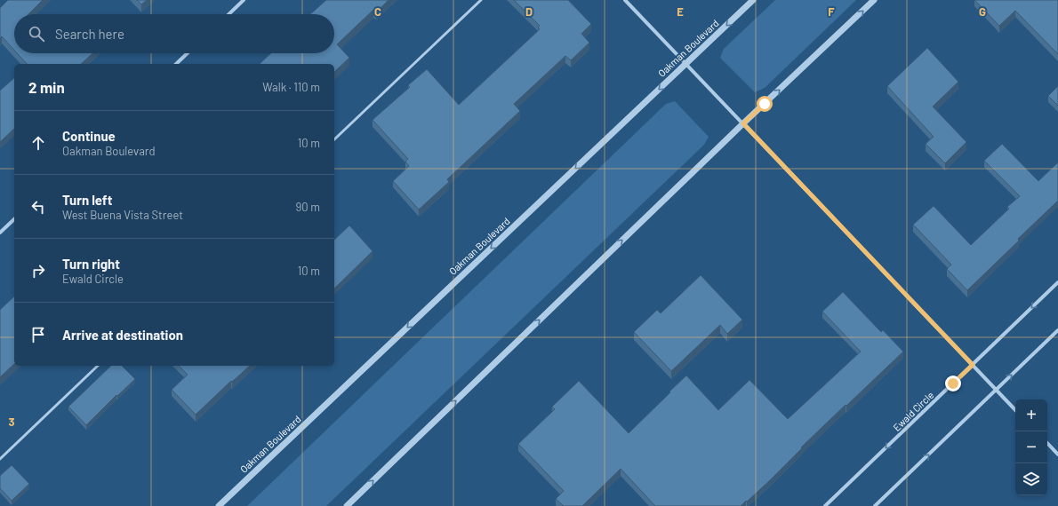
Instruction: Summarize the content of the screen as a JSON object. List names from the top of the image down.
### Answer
{
  "streets": {
    "street": ["Oakman Boulevard", "Ewald Circle"]
  },
  "one_way": ["Oakman Boulevard", "Ewald Circle"],
  "page": {
    "search": "Search here",
    "heading": ["2 min", "Walk · 110 m"],
    "list": [
      ["Continue", "Oakman Boulevard", "10 m"],
      ["Turn left", "West Buena Vista Street", "90 m"],
      ["Turn right", "Ewald Circle", "10 m"],
      "Arrive at destination"
    ],
    "map_buttons": ["+", "−"]
  },
  "grid": {
    "columns": [
      "C",
      "D",
      "E",
      "F",
      "G"
    ],
    "rows": ["3"]
  }
}
